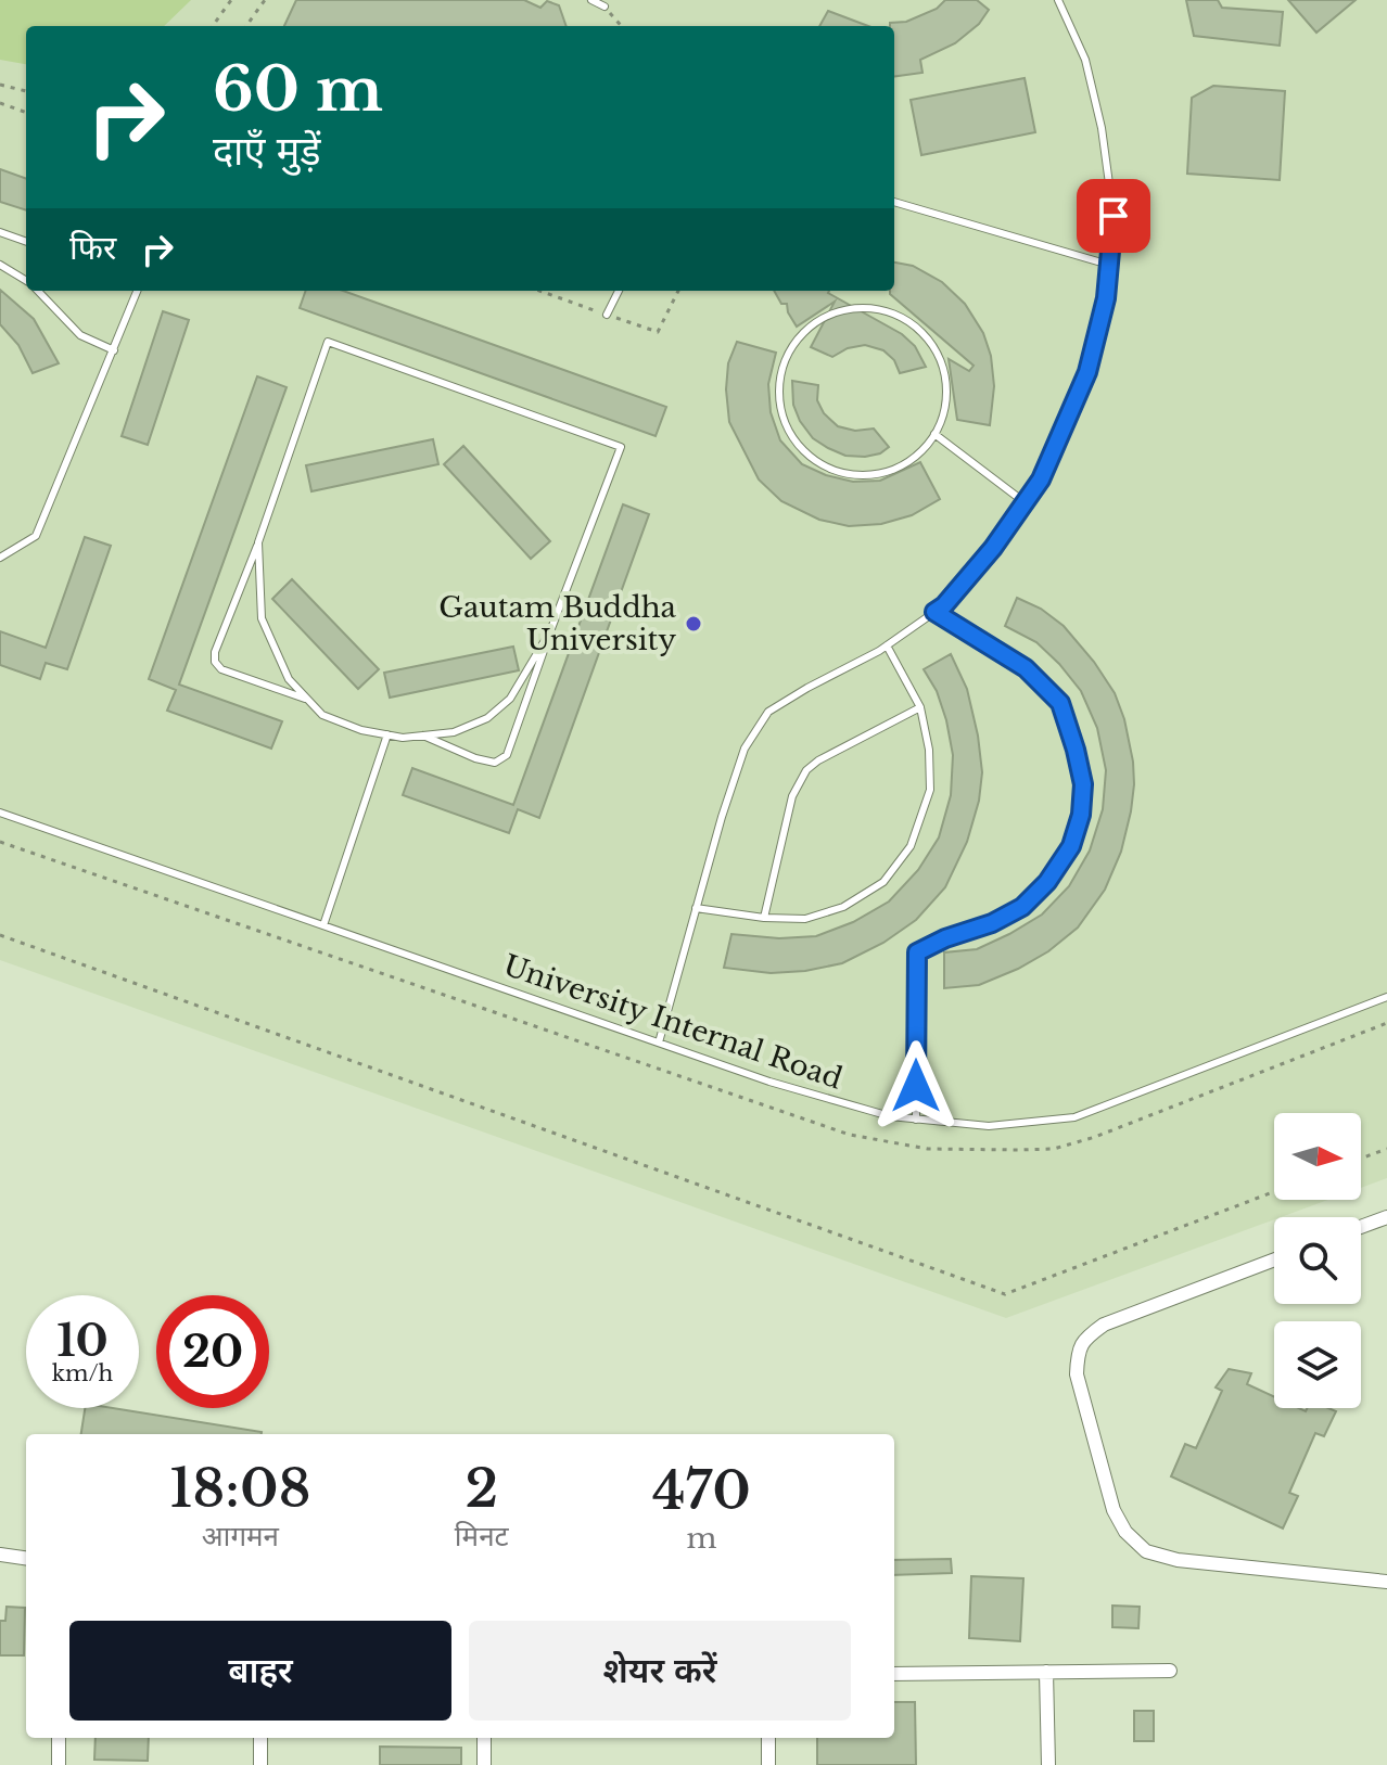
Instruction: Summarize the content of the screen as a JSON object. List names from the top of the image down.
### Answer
{
  "streets": {
    "lane": ["University Internal Road"]
  },
  "places": ["Gautam Buddha University"],
  "north": "right",
  "page": {
    "turn": ["60 m", "दाएँ मुड़ें"],
    "then": "फिर",
    "speed": "10 km/h",
    "limit": "20",
    "eta": [
      "18:08",
      "आगमन",
      "2",
      "मिनट",
      "470",
      "m"
    ],
    "buttons": ["बाहर", "शेयर करें"]
  }
}
